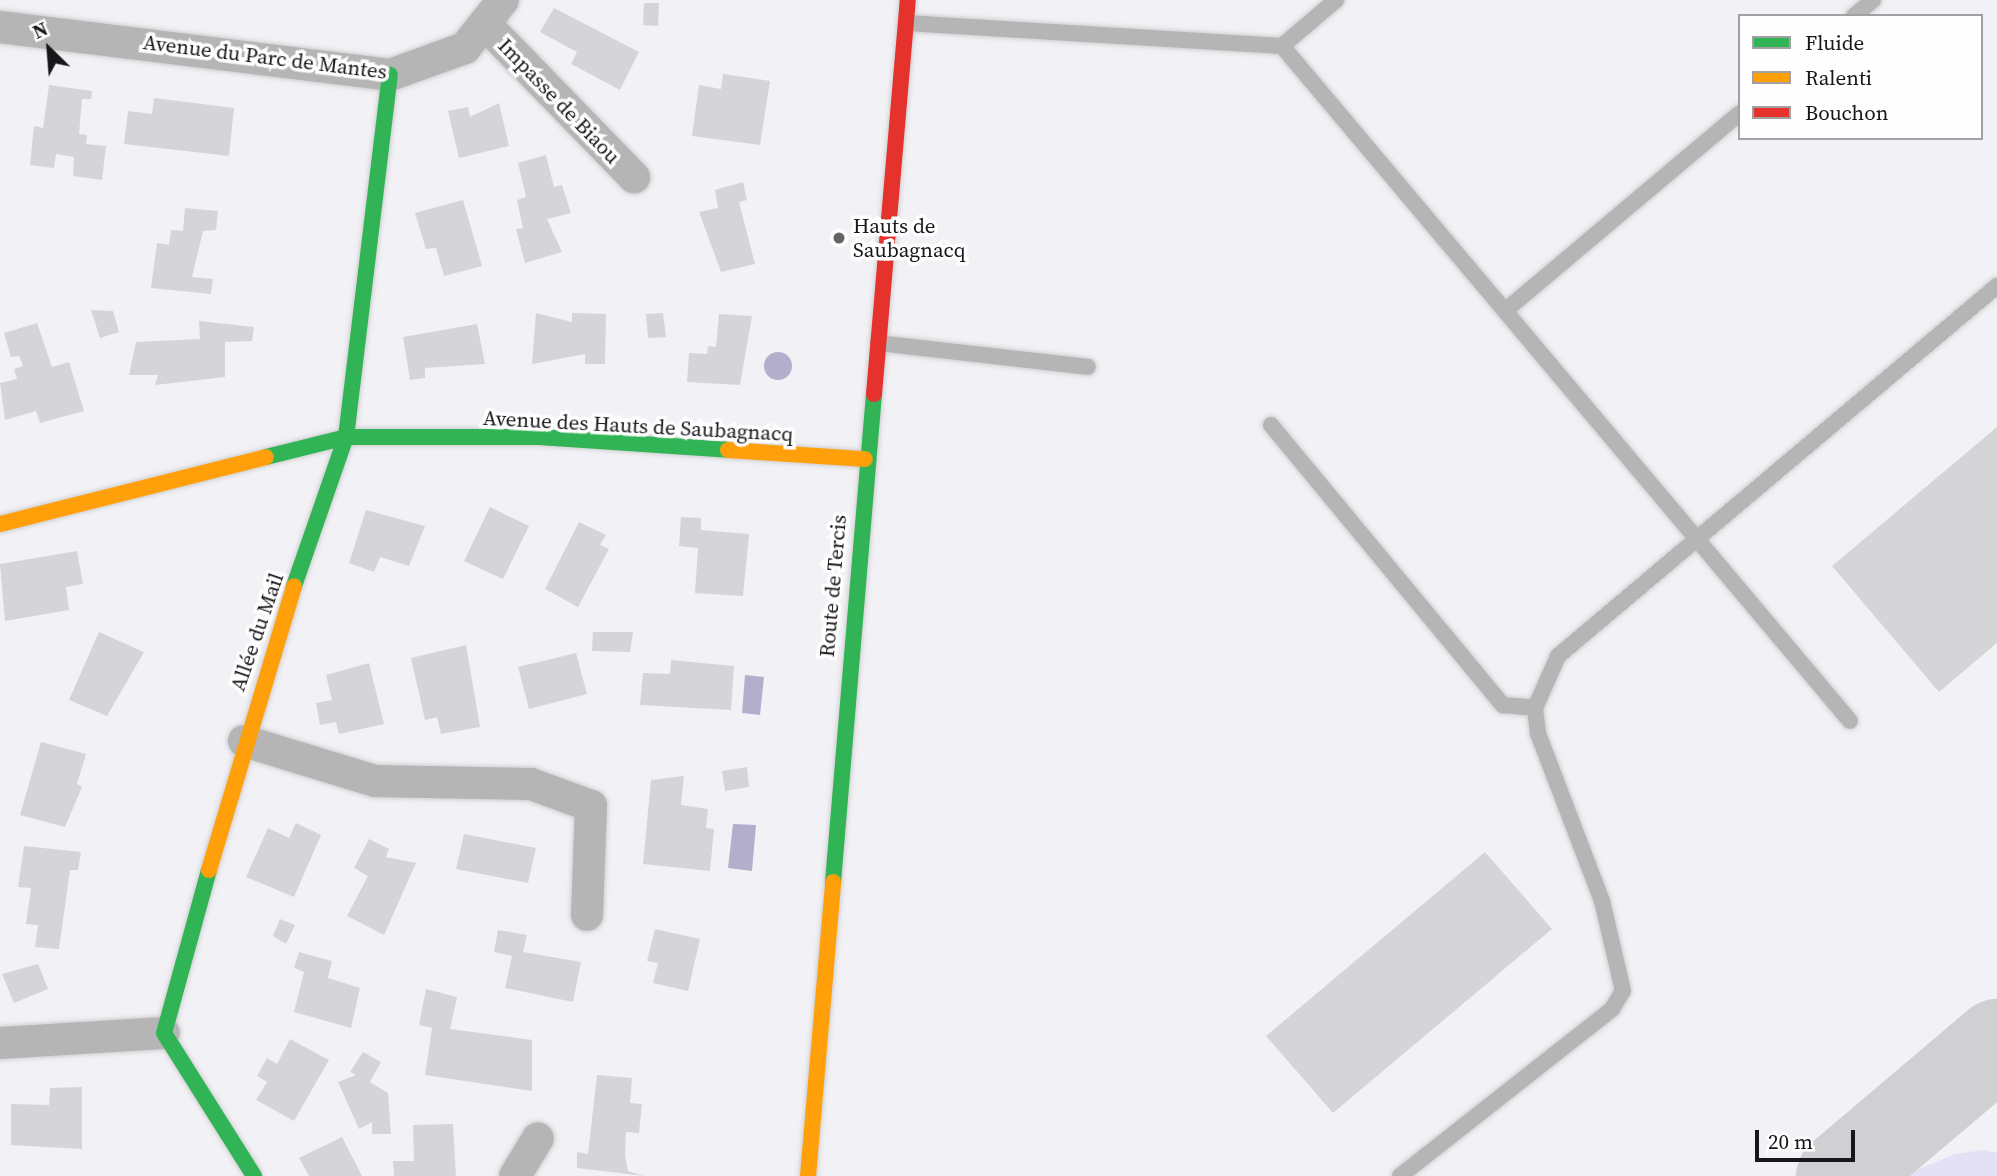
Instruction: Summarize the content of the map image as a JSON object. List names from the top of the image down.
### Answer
{
  "streets": {
    "street": [
      "Avenue du Parc de Mantes",
      "Impasse de Biaou",
      "Avenue des Hauts de Saubagnacq",
      "Route de Tercis",
      "Allée du Mail"
    ]
  },
  "crossings": [
    ["Avenue du Parc de Mantes", "Impasse de Biaou"],
    ["Avenue du Parc de Mantes", "Allée du Mail"],
    ["Avenue des Hauts de Saubagnacq", "Route de Tercis"],
    ["Avenue des Hauts de Saubagnacq", "Allée du Mail"]
  ],
  "places": ["Hauts de Saubagnacq"],
  "legend": ["Fluide", "Ralenti", "Bouchon"],
  "scale_bar": "20 m",
  "north": "top left"
}
